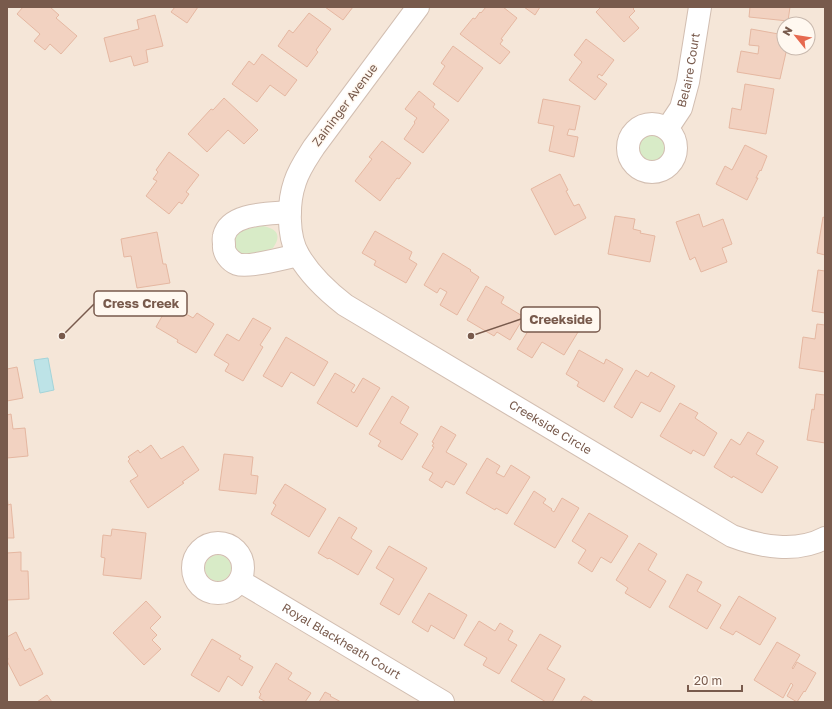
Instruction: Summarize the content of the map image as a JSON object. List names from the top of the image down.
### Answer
{
  "streets": {
    "street": [
      "Belaire Court",
      "Zaininger Avenue",
      "Creekside Circle",
      "Royal Blackheath Court"
    ]
  },
  "crossings": [
    ["Zaininger Avenue", "Creekside Circle"]
  ],
  "places": ["Cress Creek", "Creekside"],
  "scale_bar": "20 m",
  "north": "top left"
}
